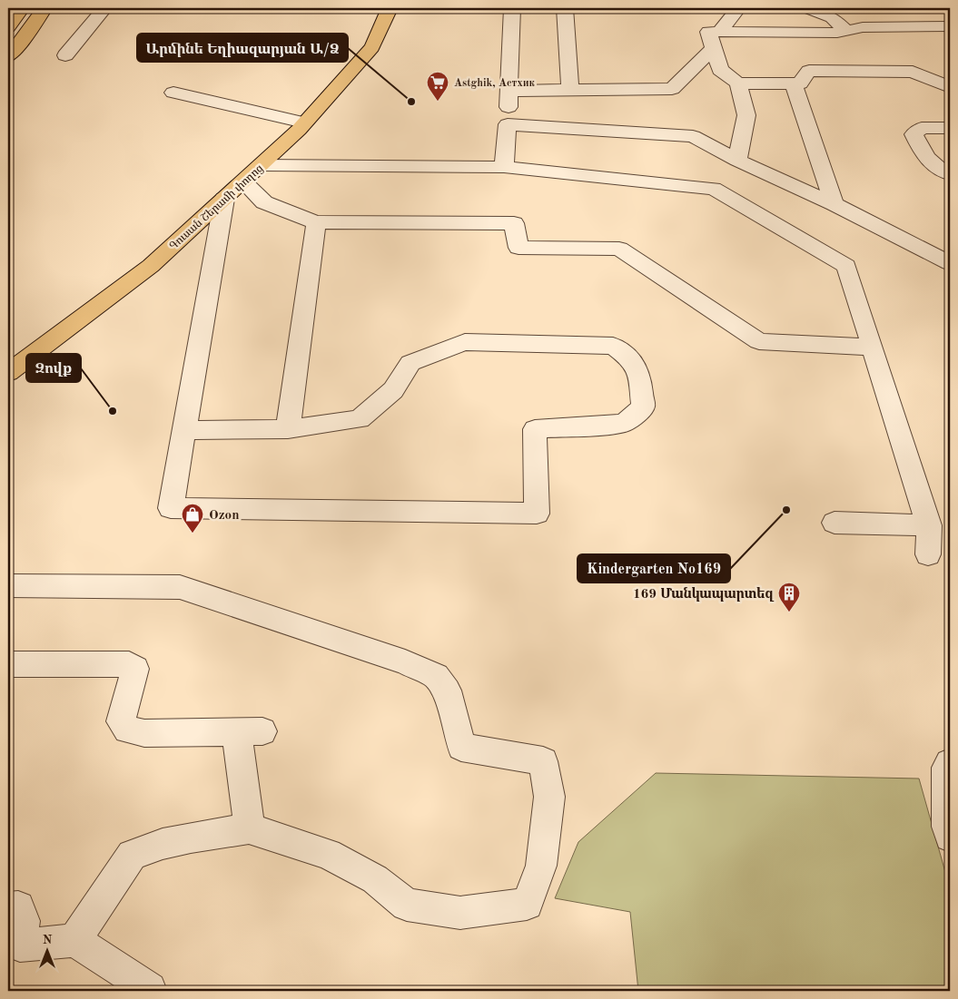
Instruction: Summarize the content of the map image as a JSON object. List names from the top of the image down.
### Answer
{
  "streets": {
    "main road": ["Գուսան Շերամի փողոց"]
  },
  "places": {
    "other": ["Արմինե Եղիազարյան Ա/Ձ", "Զովք", "Kindergarten No169"],
    "supermarket": ["Astghik, Астхик"],
    "shop": ["Ozon"],
    "building": ["169 Մանկապարտեզ"]
  },
  "north": "top"
}
